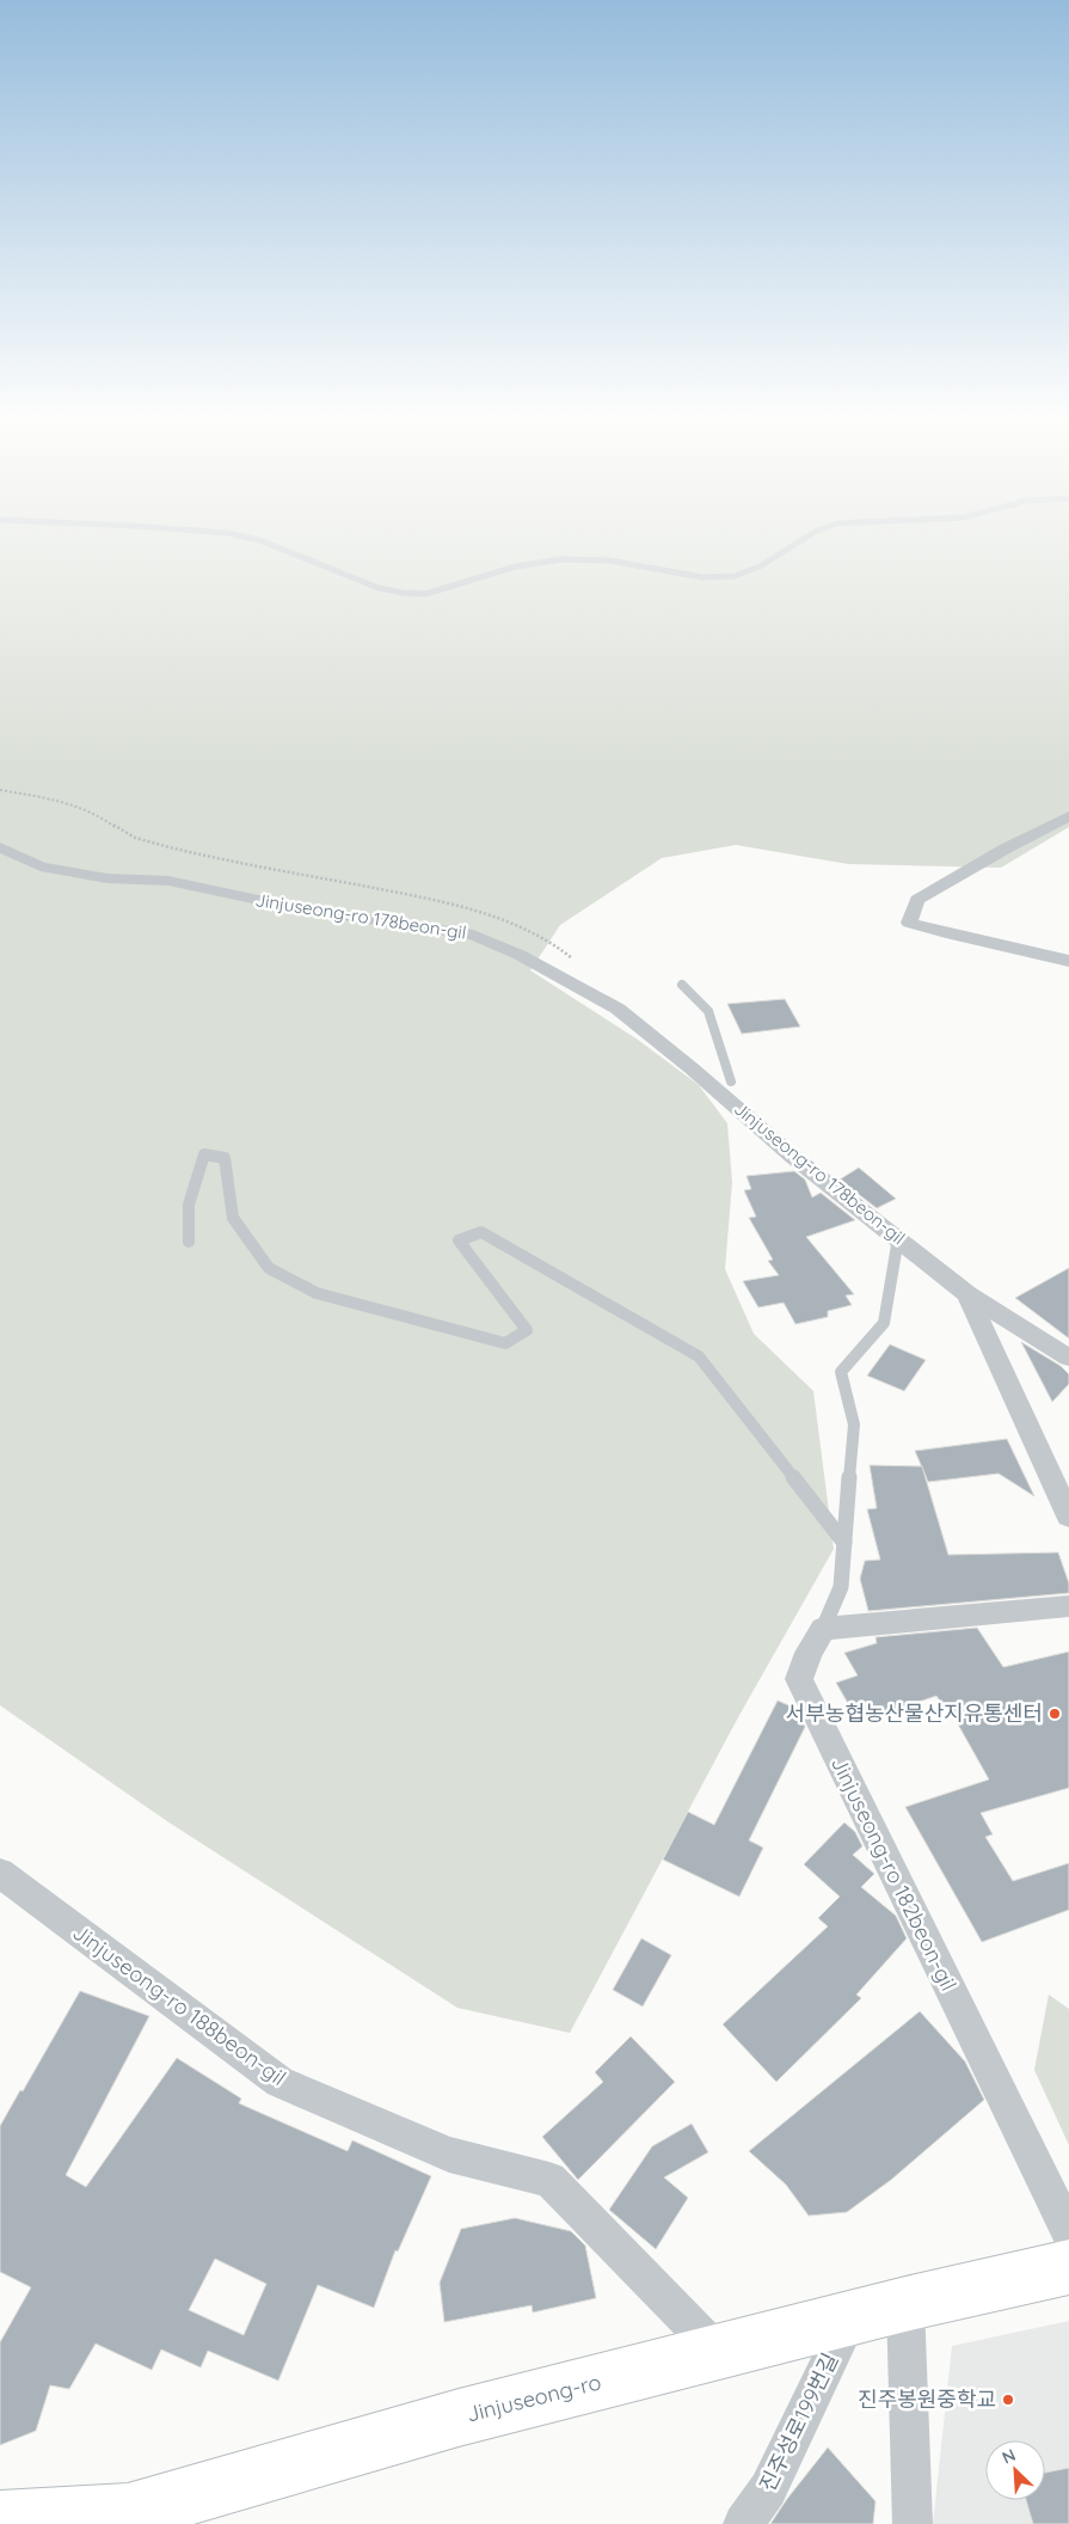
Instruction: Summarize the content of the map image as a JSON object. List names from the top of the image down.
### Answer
{
  "streets": {
    "main road": ["Jinjuseong-ro"],
    "street": [
      "Jinjuseong-ro 178beon-gil",
      "Jinjuseong-ro 182beon-gil",
      "Jinjuseong-ro 188beon-gil",
      "진주성로199번길"
    ]
  },
  "crossings": [
    ["Jinjuseong-ro 178beon-gil", "Jinjuseong-ro 182beon-gil"],
    ["Jinjuseong-ro 188beon-gil", "Jinjuseong-ro"],
    ["Jinjuseong-ro", "진주성로199번길"]
  ],
  "places": ["서부농협농산물산지유통센터", "진주봉원중학교"],
  "north": "top left"
}
